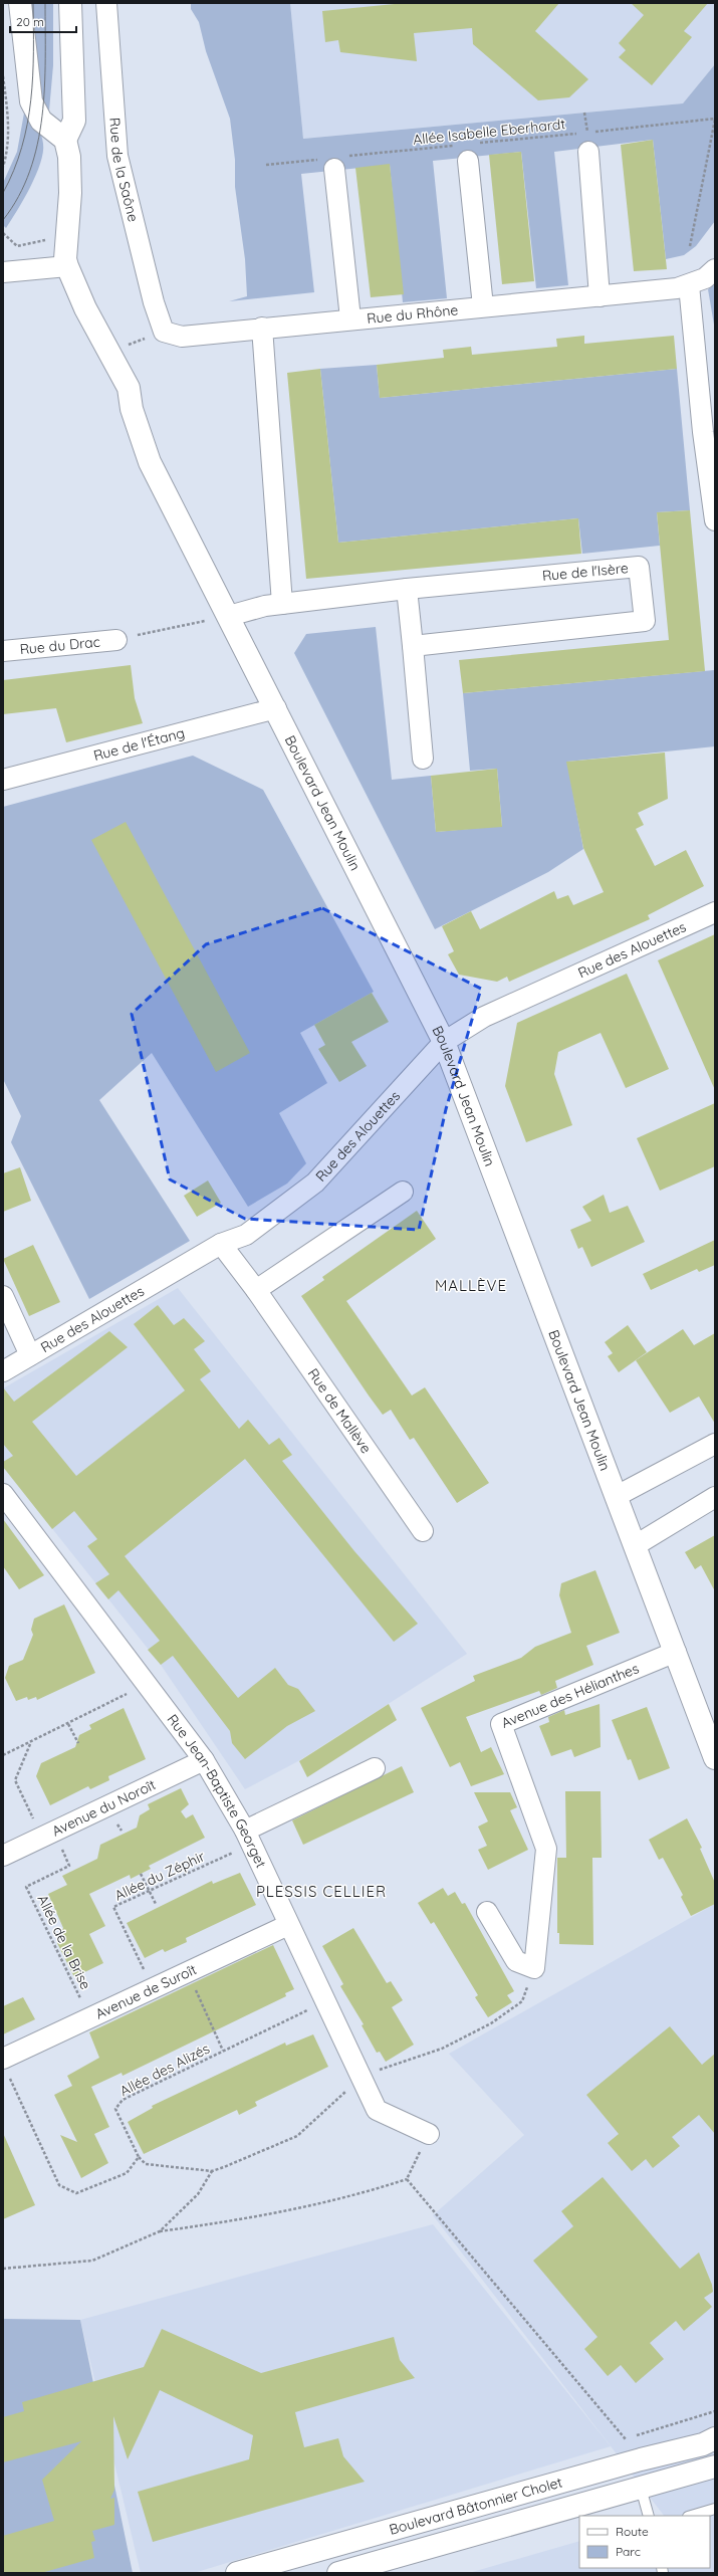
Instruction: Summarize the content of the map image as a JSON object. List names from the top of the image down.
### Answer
{
  "streets": {
    "main road": ["Boulevard Jean Moulin", "Boulevard Bâtonnier Cholet"],
    "street": [
      "Rue de la Saône",
      "Rue du Rhône",
      "Rue de l'Isère",
      "Rue du Drac",
      "Rue de l'Étang",
      "Rue des Alouettes",
      "Rue de Mallève",
      "Avenue des Hélianthes",
      "Rue Jean-Baptiste Georget",
      "Avenue du Noroît",
      "Avenue de Suroît"
    ],
    "path": [
      "Allée Isabelle Eberhardt",
      "Allée du Zéphir",
      "Allée de la Brise",
      "Allée des Alizés"
    ]
  },
  "crossings": [
    ["Rue de la Saône", "Rue du Rhône"],
    ["Rue de l'Isère", "Boulevard Jean Moulin"],
    ["Rue de l'Étang", "Boulevard Jean Moulin"],
    ["Boulevard Jean Moulin", "Rue des Alouettes"],
    ["Boulevard Jean Moulin", "Avenue des Hélianthes"],
    ["Rue des Alouettes", "Rue de Mallève"],
    ["Rue Jean-Baptiste Georget", "Avenue du Noroît"],
    ["Rue Jean-Baptiste Georget", "Allée du Zéphir"],
    ["Rue Jean-Baptiste Georget", "Avenue de Suroît"],
    ["Rue Jean-Baptiste Georget", "Allée des Alizés"],
    ["Avenue du Noroît", "Allée de la Brise"],
    ["Allée du Zéphir", "Avenue de Suroît"],
    ["Allée de la Brise", "Avenue de Suroît"]
  ],
  "districts": ["MALLÈVE", "PLESSIS CELLIER"],
  "legend": ["Route", "Parc"],
  "scale_bar": "20 m"
}
